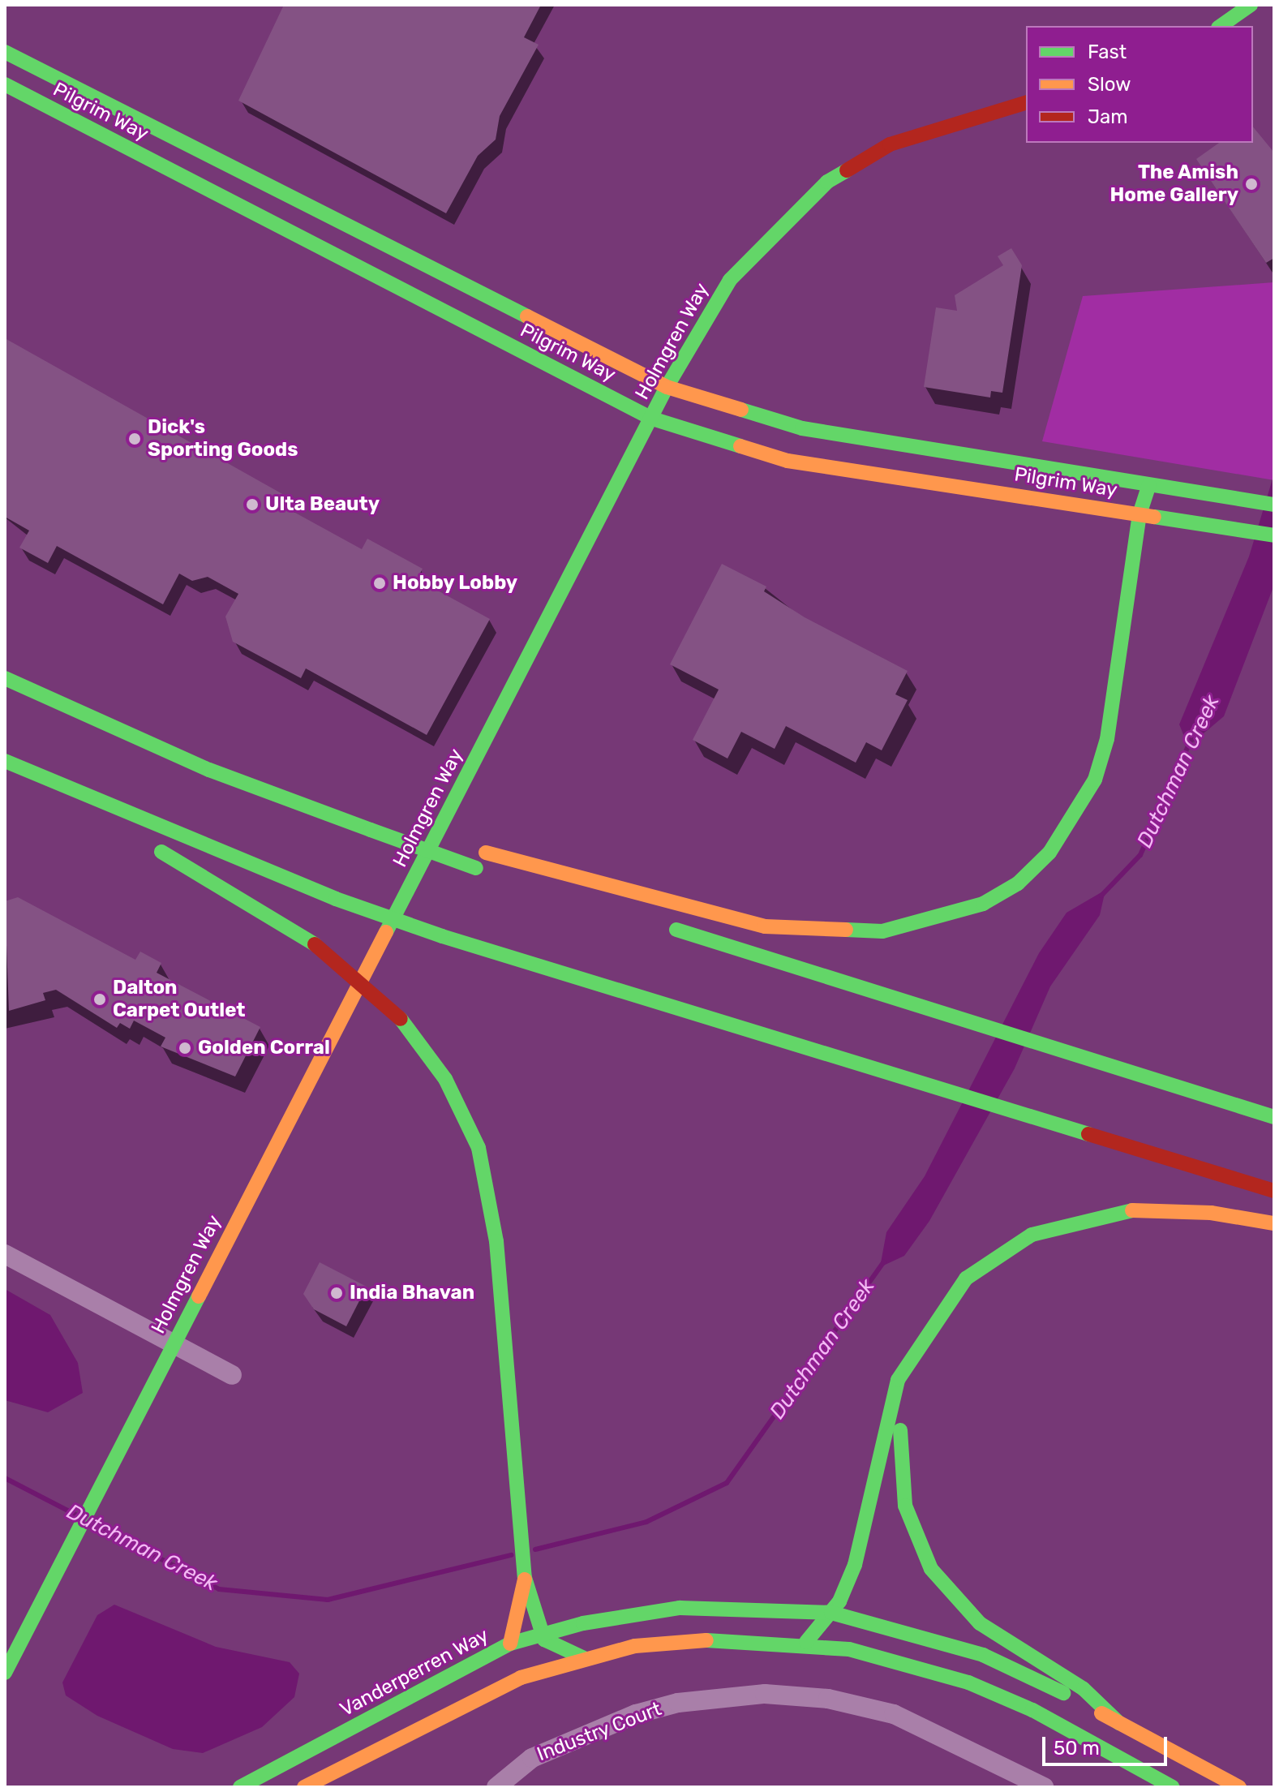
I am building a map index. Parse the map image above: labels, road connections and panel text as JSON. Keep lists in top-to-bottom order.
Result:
{
  "streets": {
    "main road": ["Pilgrim Way", "Holmgren Way", "Vanderperren Way"],
    "street": ["Industry Court"]
  },
  "crossings": [
    ["Pilgrim Way", "Holmgren Way"]
  ],
  "water": ["Dutchman Creek"],
  "places": [
    "The Amish Home Gallery",
    "Dick's Sporting Goods",
    "Ulta Beauty",
    "Hobby Lobby",
    "Dalton Carpet Outlet",
    "Golden Corral",
    "India Bhavan"
  ],
  "legend": ["Fast", "Slow", "Jam"],
  "scale_bar": "50 m"
}
